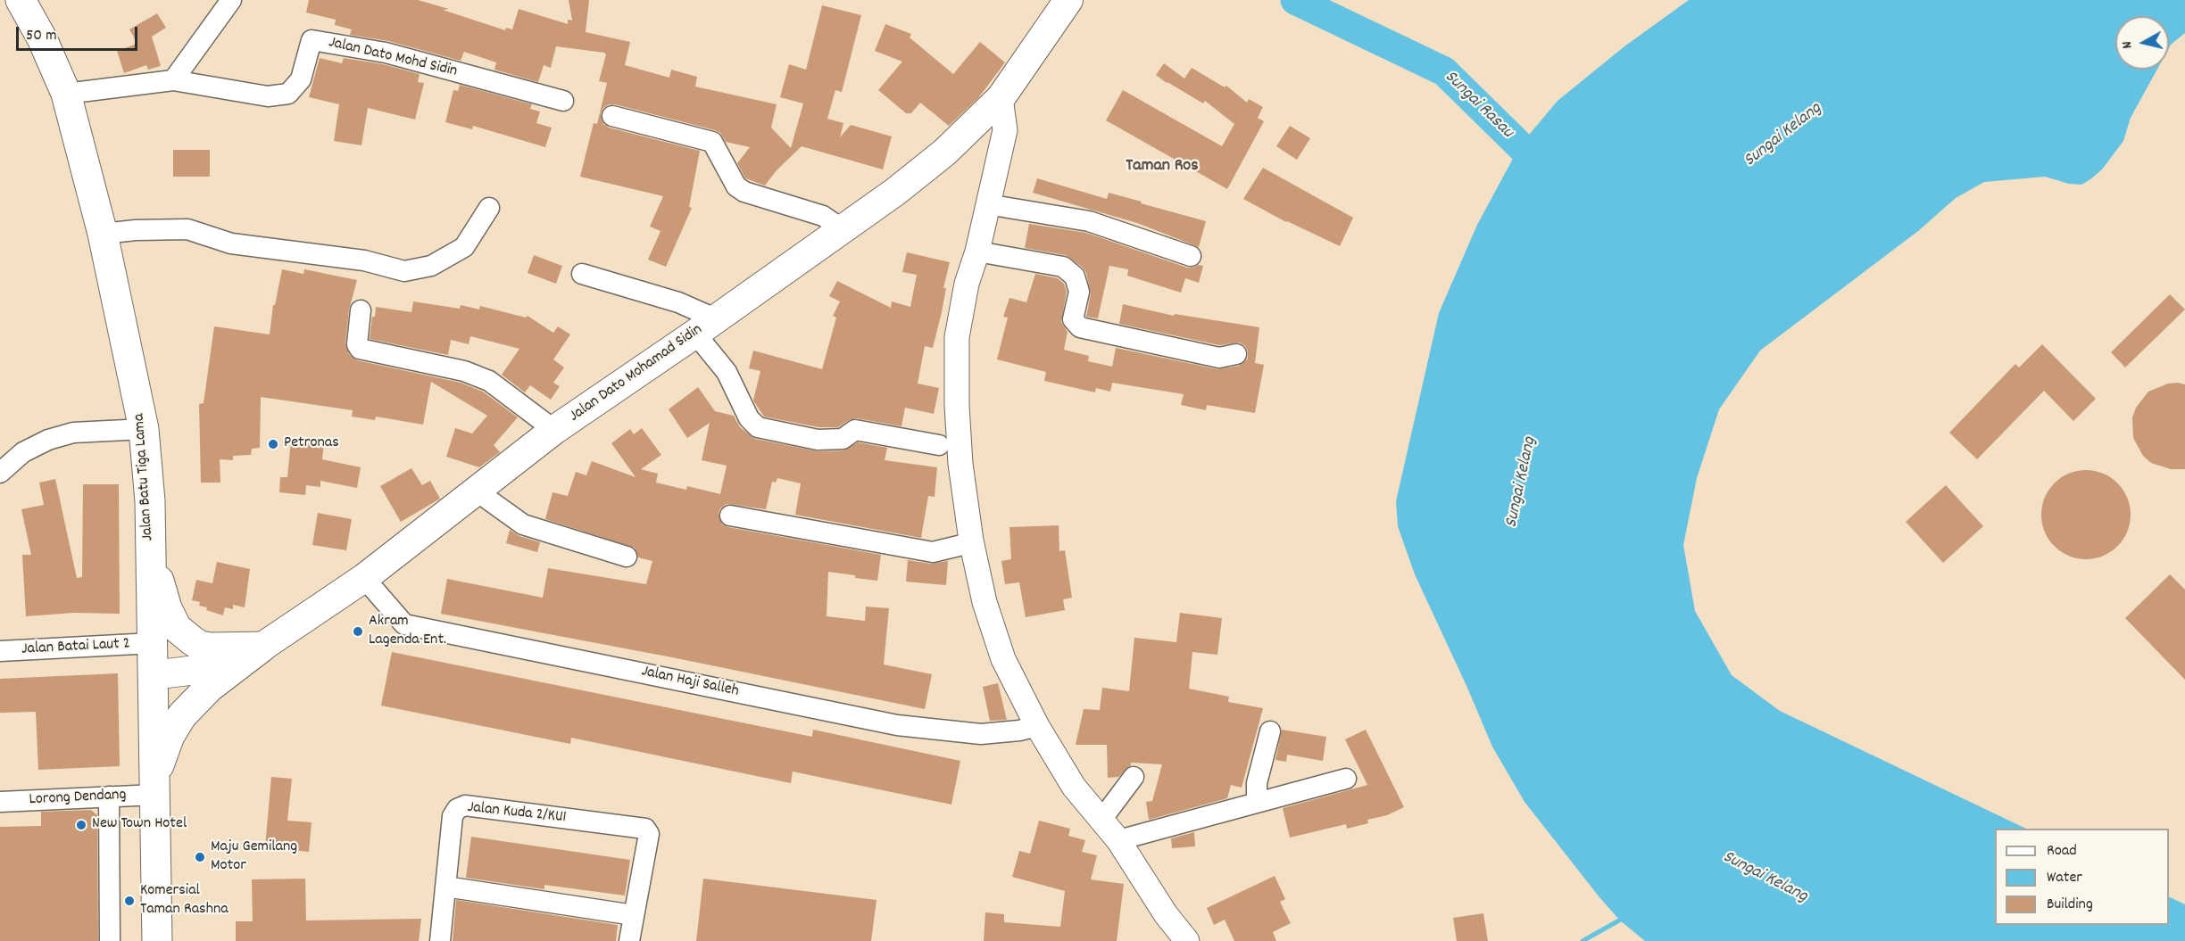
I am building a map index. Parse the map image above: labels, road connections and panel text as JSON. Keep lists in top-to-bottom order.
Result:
{
  "streets": {
    "main road": ["Jalan Dato Mohamad Sidin", "Jalan Batu Tiga Lama"],
    "street": [
      "Jalan Dato Mohd Sidin",
      "Jalan Batai Laut 2",
      "Jalan Haji Salleh",
      "Lorong Dendang",
      "Jalan Kuda 2/KU1"
    ]
  },
  "crossings": [
    ["Jalan Dato Mohd Sidin", "Jalan Batu Tiga Lama"],
    ["Jalan Dato Mohamad Sidin", "Jalan Batu Tiga Lama"],
    ["Jalan Dato Mohamad Sidin", "Jalan Haji Salleh"],
    ["Jalan Batu Tiga Lama", "Jalan Batai Laut 2"],
    ["Jalan Batu Tiga Lama", "Lorong Dendang"]
  ],
  "districts": ["Taman Ros"],
  "water": ["Sungai Rasau", "Sungai Kelang"],
  "places": [
    "Petronas",
    "Akram Lagenda Ent.",
    "New Town Hotel",
    "Maju Gemilang Motor",
    "Komersial Taman Rashna"
  ],
  "legend": ["Road", "Water", "Building"],
  "scale_bar": "50 m",
  "north": "left"
}
